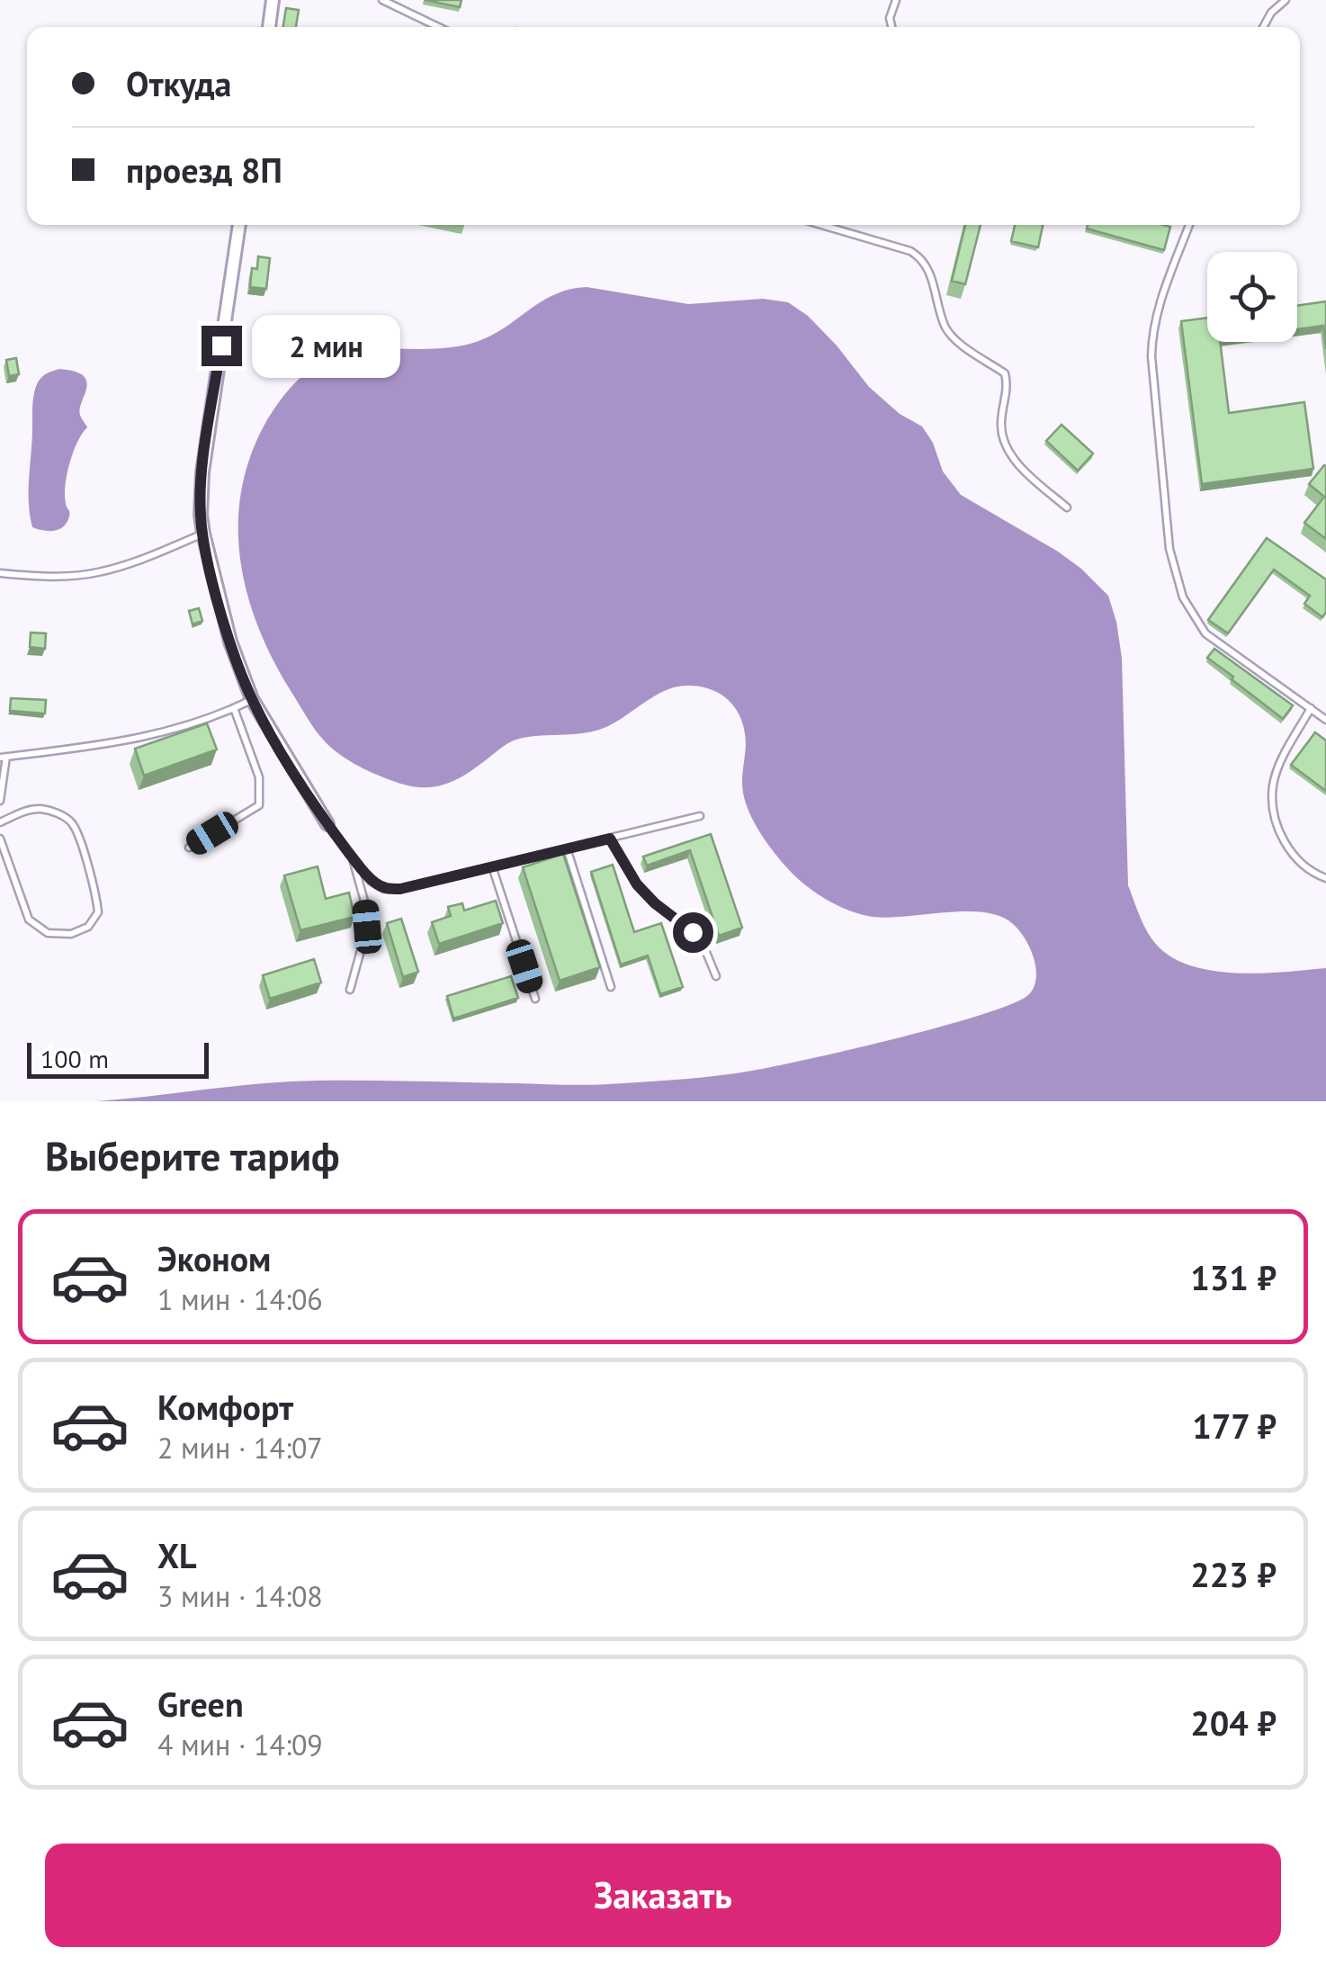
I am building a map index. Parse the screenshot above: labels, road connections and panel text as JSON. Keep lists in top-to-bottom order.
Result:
{
  "scale_bar": "100 m",
  "page": {
    "banner": ["Откуда", "проезд 8П"],
    "bubble": "2 мин",
    "scale": "100 m",
    "heading": "Выберите тариф",
    "list": [
      {
        "name": "Эконом",
        "note": "1 мин · 14:06",
        "value": "131 ₽"
      },
      {
        "name": "Комфорт",
        "note": "2 мин · 14:07",
        "value": "177 ₽"
      },
      {
        "name": "XL",
        "note": "3 мин · 14:08",
        "value": "223 ₽"
      },
      {
        "name": "Green",
        "note": "4 мин · 14:09",
        "value": "204 ₽"
      }
    ],
    "buttons": "Заказать"
  }
}
